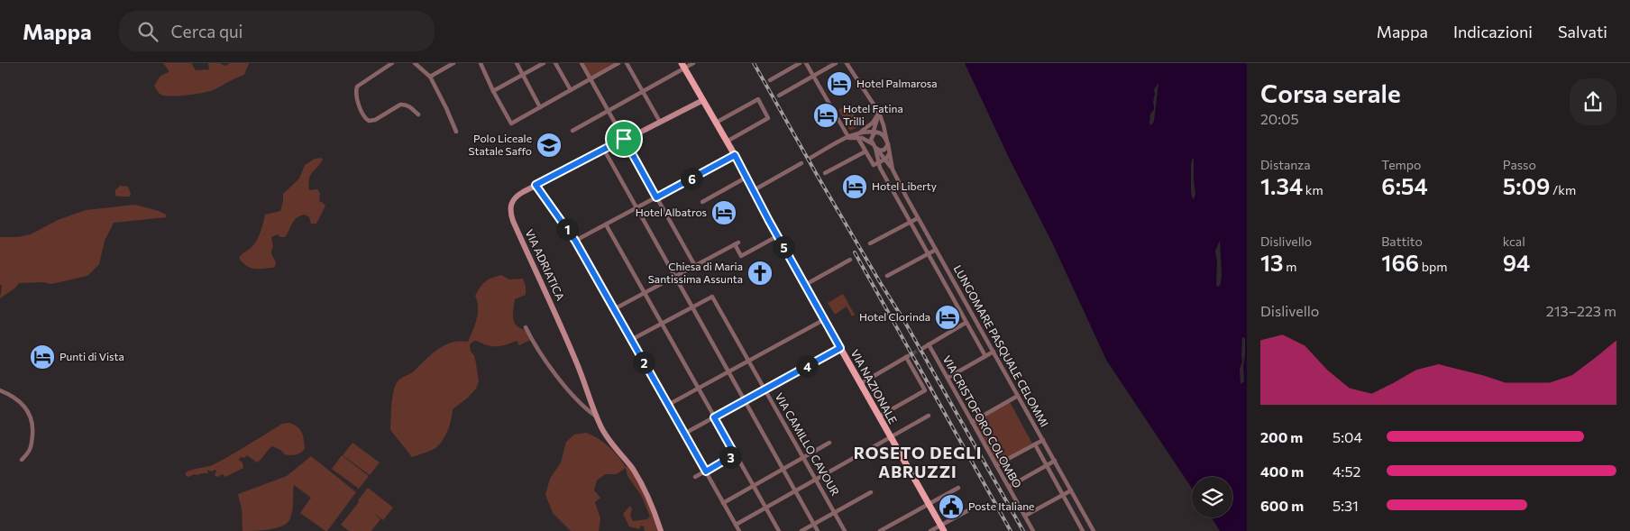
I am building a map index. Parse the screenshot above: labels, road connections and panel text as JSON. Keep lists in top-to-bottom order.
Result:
{
  "streets": {
    "main road": ["VIA ADRIATICA", "VIA NAZIONALE"],
    "street": ["LUNGOMARE PASQUALE CELOMMI", "VIA CRISTOFORO COLOMBO", "VIA CAMILLO CAVOUR"]
  },
  "crossings": [
    ["VIA ADRIATICA", "VIA NAZIONALE"]
  ],
  "districts": ["ROSETO DEGLI ABRUZZI"],
  "places": {
    "hotel": [
      "Hotel Palmarosa",
      "Hotel Fatina Trilli",
      "Hotel Liberty",
      "Hotel Albatros",
      "Hotel Clorinda",
      "Punti di Vista"
    ],
    "school or university": ["Polo Liceale Statale Saffo"],
    "church": ["Chiesa di Maria Santissima Assunta"],
    "public building": ["Poste Italiane"]
  },
  "page": {
    "header": "Mappa",
    "search": "Cerca qui",
    "nav": ["Mappa", "Indicazioni", "Salvati"],
    "heading": ["Corsa serale", "20:05"],
    "stats": [
      ["Distanza", "1.34 km"],
      ["Tempo", "6:54"],
      ["Passo", "5:09 /km"],
      ["Dislivello", "13 m"],
      ["Battito", "166 bpm"],
      ["kcal", "94"]
    ],
    "pins": [
      "6",
      "1",
      "5",
      "2",
      "4",
      "3"
    ],
    "chart": ["Dislivello", "213–223 m"],
    "list": [
      {
        "name": "200 m",
        "note": "5:04"
      },
      {
        "name": "400 m",
        "note": "4:52"
      },
      {
        "name": "600 m",
        "note": "5:31"
      }
    ]
  }
}
